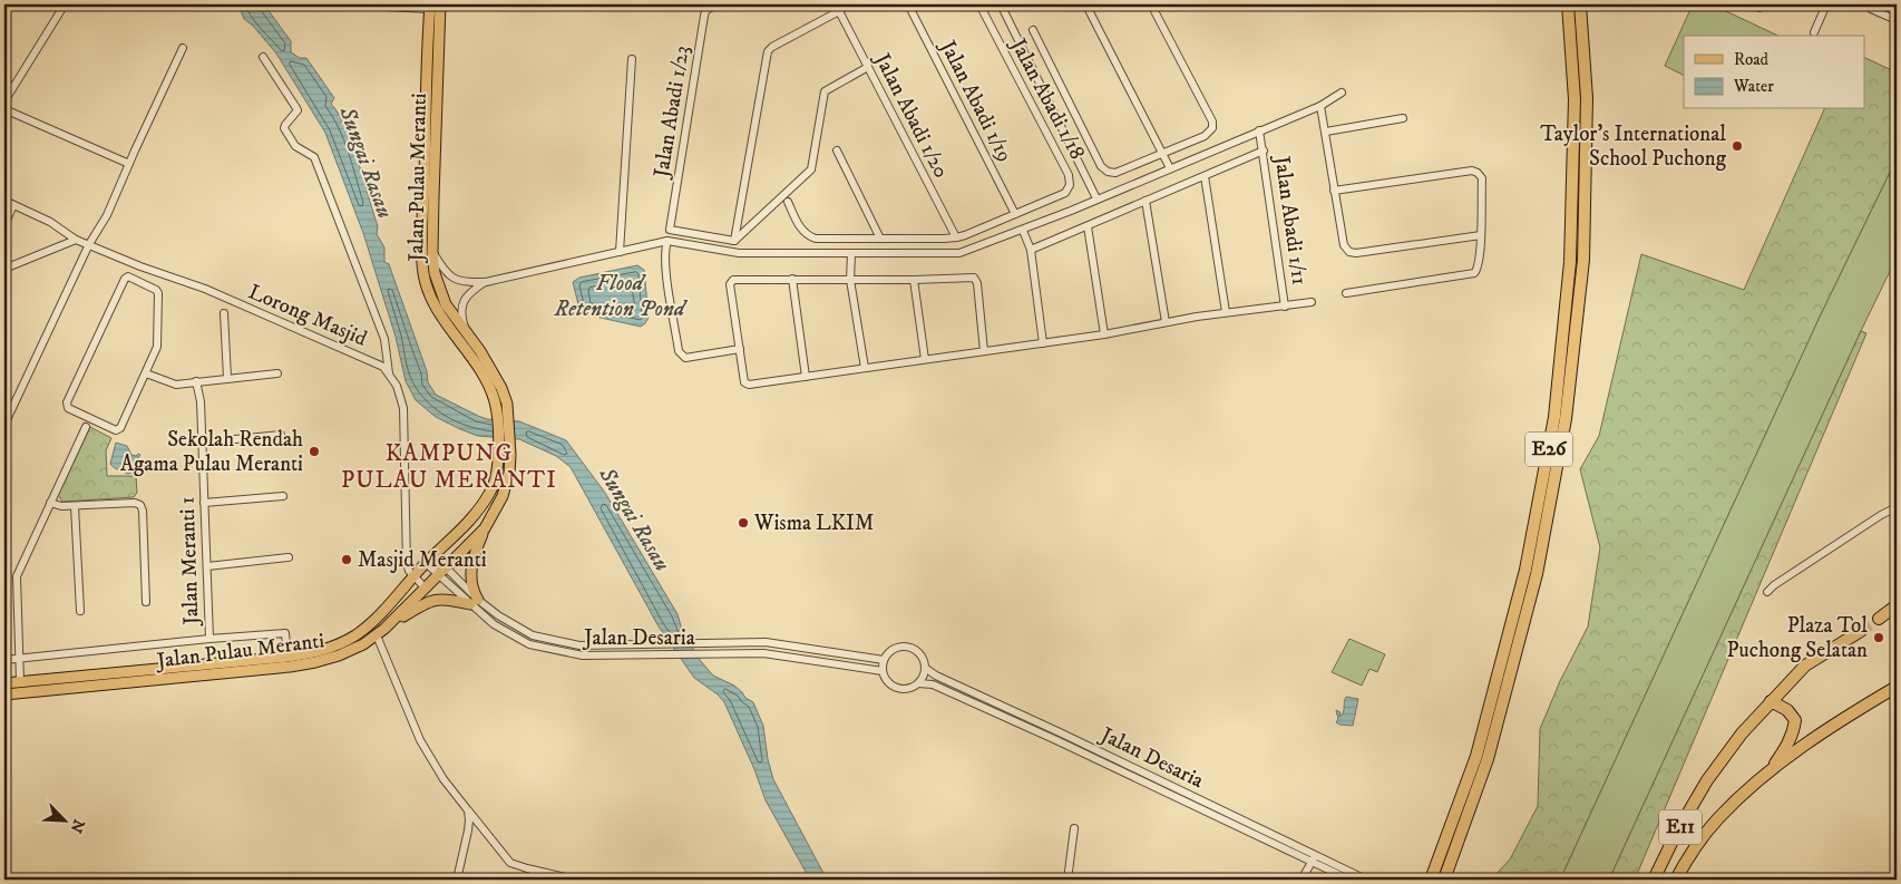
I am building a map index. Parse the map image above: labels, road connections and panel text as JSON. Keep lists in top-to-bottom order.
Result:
{
  "streets": {
    "highway": ["E26", "E11"],
    "main road": ["Jalan Pulau Meranti"],
    "street": [
      "Jalan Abadi 1/18",
      "Jalan Abadi 1/19",
      "Jalan Abadi 1/23",
      "Jalan Abadi 1/20",
      "Jalan Abadi 1/11",
      "Lorong Masjid",
      "Jalan Meranti 1",
      "Jalan Desaria"
    ]
  },
  "crossings": [
    ["Jalan Abadi 1/18", "Jalan Abadi 1/19"],
    ["Jalan Abadi 1/18", "Jalan Abadi 1/20"],
    ["Jalan Pulau Meranti", "Jalan Meranti 1"],
    ["Jalan Pulau Meranti", "Jalan Desaria"]
  ],
  "districts": ["KAMPUNG PULAU MERANTI"],
  "water": ["Sungai Rasau", "Flood Retention Pond"],
  "places": [
    "Taylor's International School Puchong",
    "Sekolah Rendah Agama Pulau Meranti",
    "Wisma LKIM",
    "Masjid Meranti",
    "Plaza Tol Puchong Selatan"
  ],
  "legend": ["Road", "Water"],
  "north": "bottom right"
}
